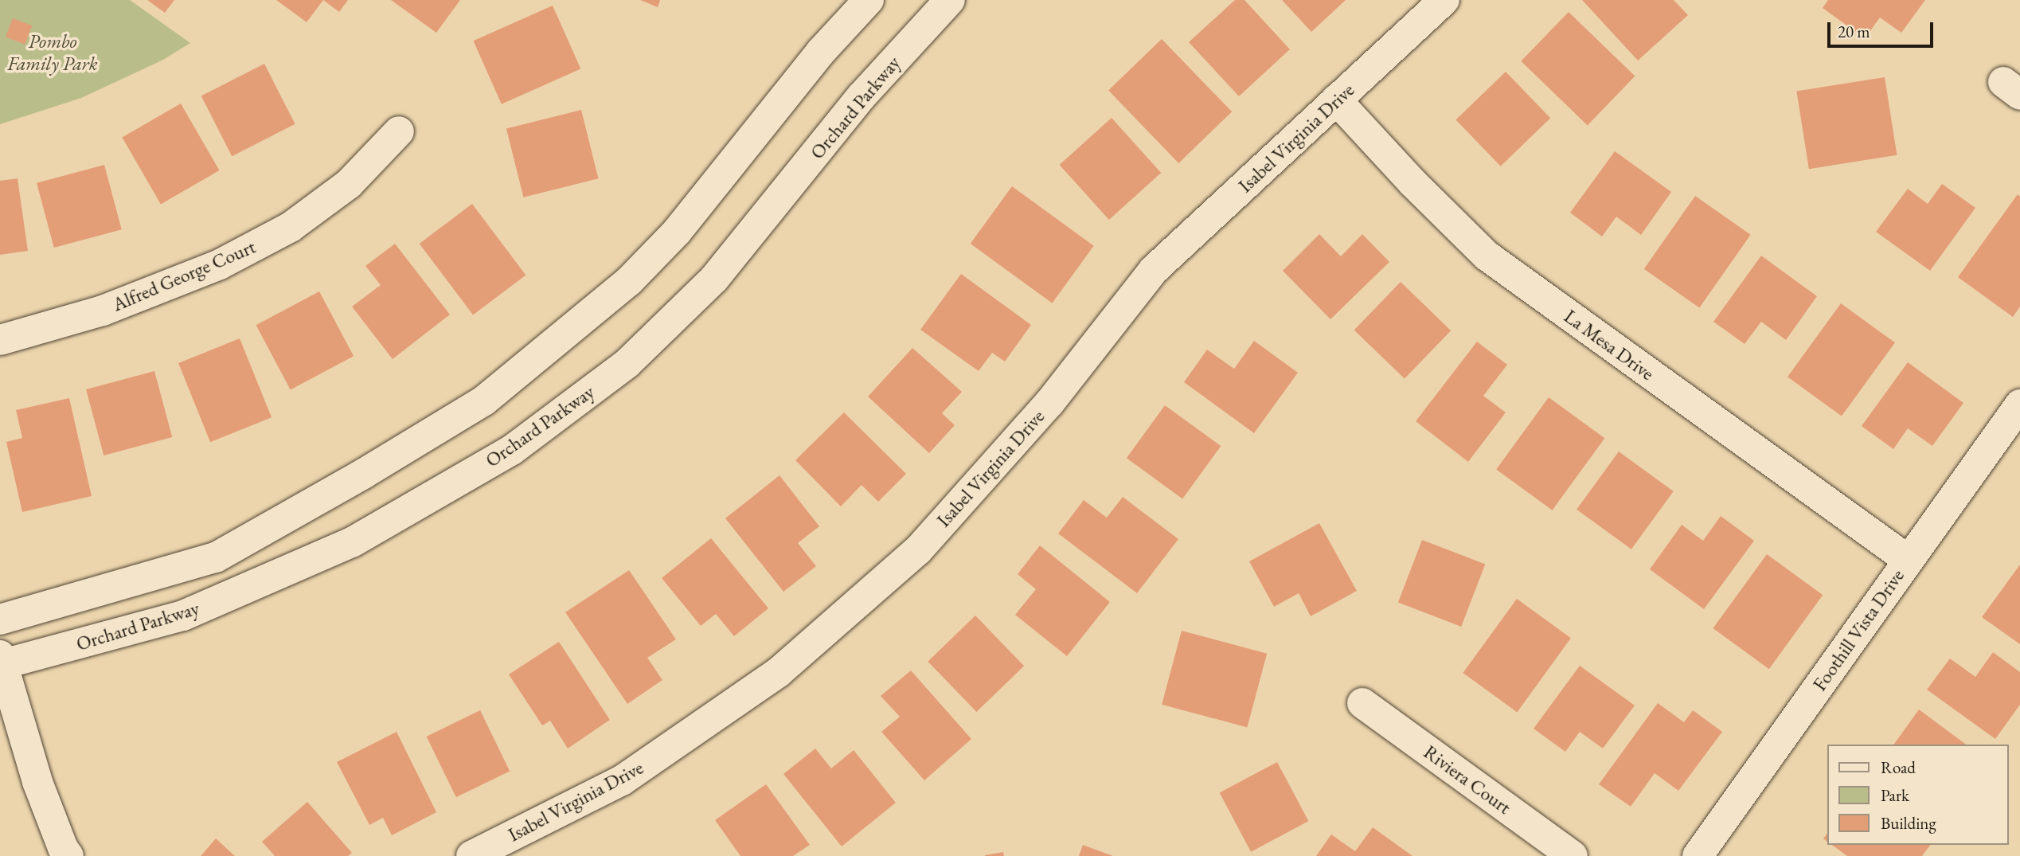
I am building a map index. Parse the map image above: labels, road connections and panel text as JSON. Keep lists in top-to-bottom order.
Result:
{
  "streets": {
    "street": [
      "Orchard Parkway",
      "Isabel Virginia Drive",
      "Alfred George Court",
      "La Mesa Drive",
      "Foothill Vista Drive",
      "Riviera Court"
    ]
  },
  "crossings": [
    ["Isabel Virginia Drive", "La Mesa Drive"],
    ["La Mesa Drive", "Foothill Vista Drive"]
  ],
  "parks": ["Pombo Family Park"],
  "legend": ["Road", "Park", "Building"],
  "scale_bar": "20 m"
}
